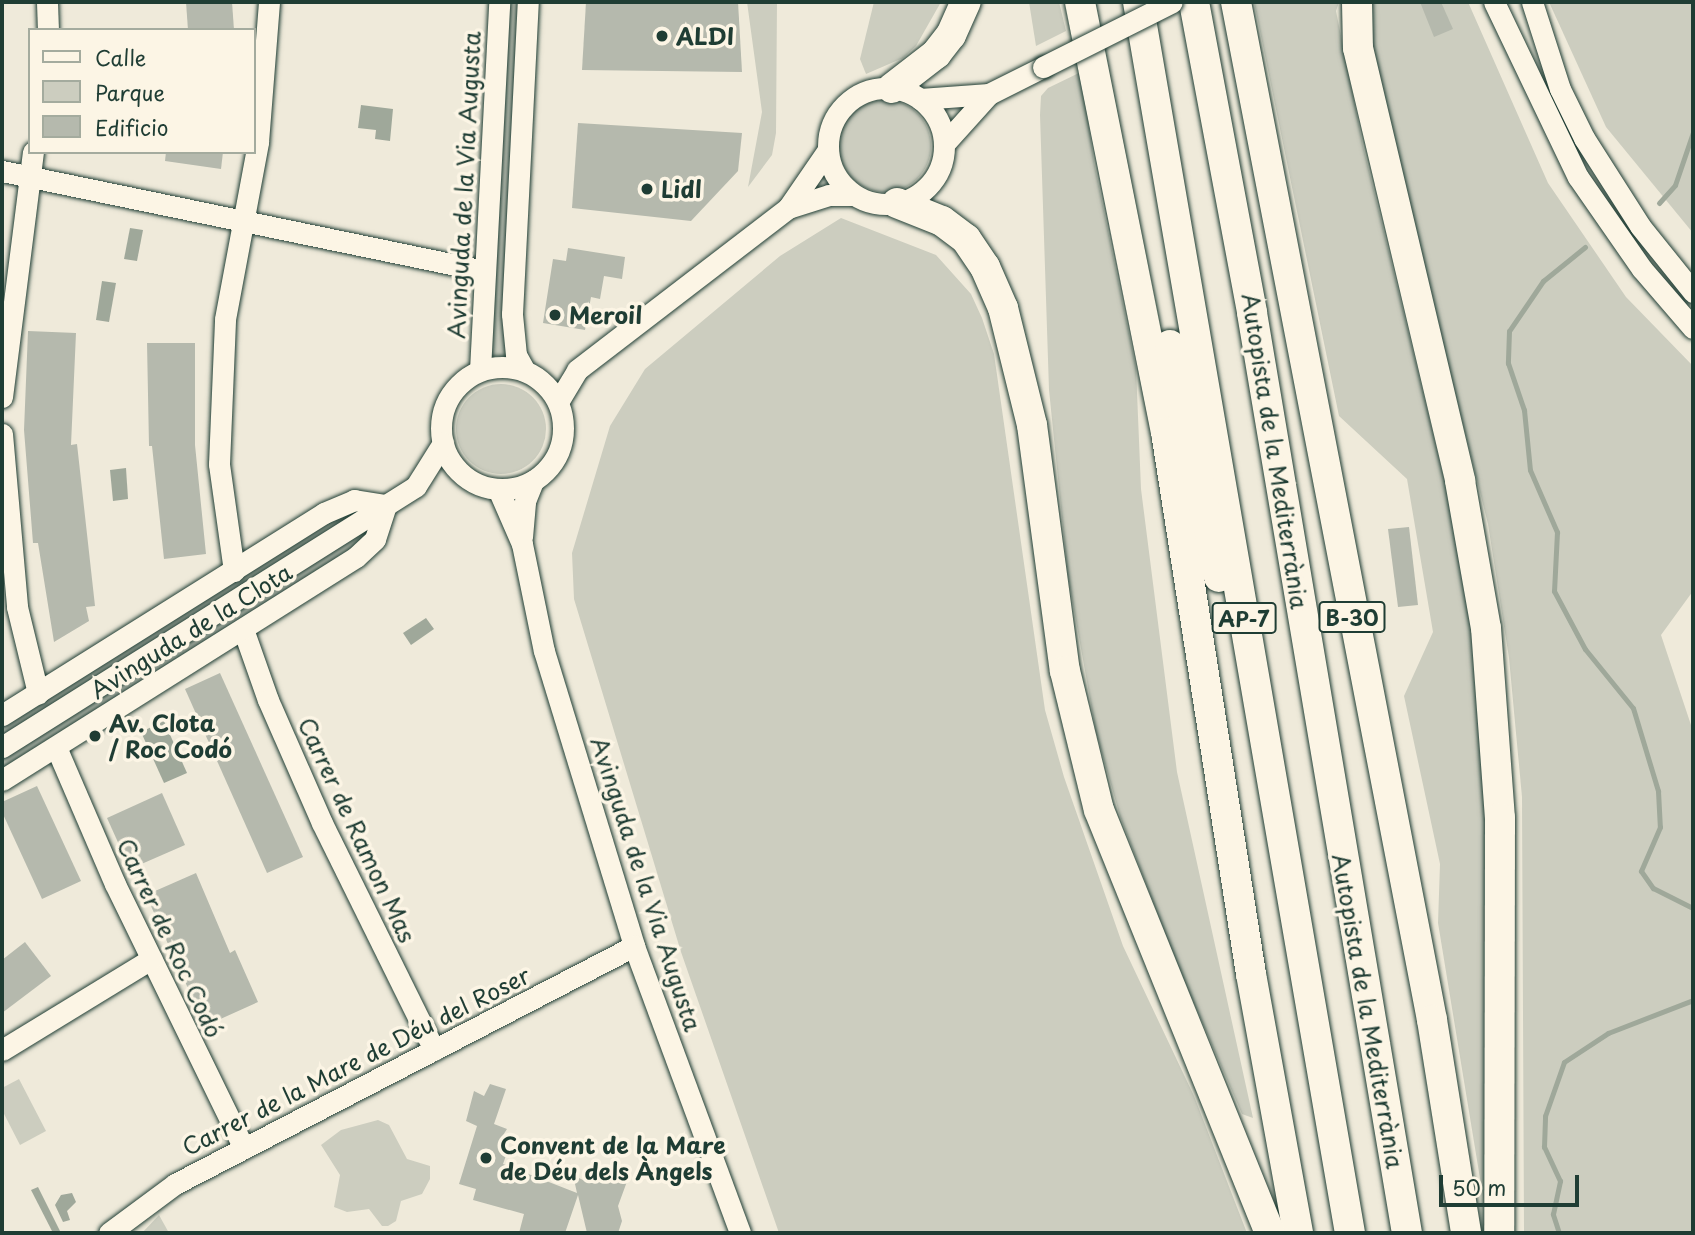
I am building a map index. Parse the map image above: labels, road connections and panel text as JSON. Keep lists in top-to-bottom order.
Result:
{
  "streets": {
    "highway": ["Autopista de la Mediterrània", "B-30", "AP-7"],
    "street": [
      "Avinguda de la Via Augusta",
      "Avinguda de la Clota",
      "Carrer de Ramon Mas",
      "Carrer de Roc Codó",
      "Carrer de la Mare de Déu del Roser"
    ]
  },
  "crossings": [
    ["Avinguda de la Via Augusta", "Avinguda de la Clota"],
    ["Avinguda de la Via Augusta", "Carrer de la Mare de Déu del Roser"],
    ["Avinguda de la Clota", "Carrer de Ramon Mas"],
    ["Avinguda de la Clota", "Carrer de Roc Codó"],
    ["Carrer de Ramon Mas", "Carrer de la Mare de Déu del Roser"],
    ["Carrer de Roc Codó", "Carrer de la Mare de Déu del Roser"]
  ],
  "places": [
    "ALDI",
    "Lidl",
    "Meroil",
    "Av. Clota / Roc Codó",
    "Convent de la Mare de Déu dels Àngels"
  ],
  "legend": ["Calle", "Parque", "Edificio"],
  "scale_bar": "50 m"
}
